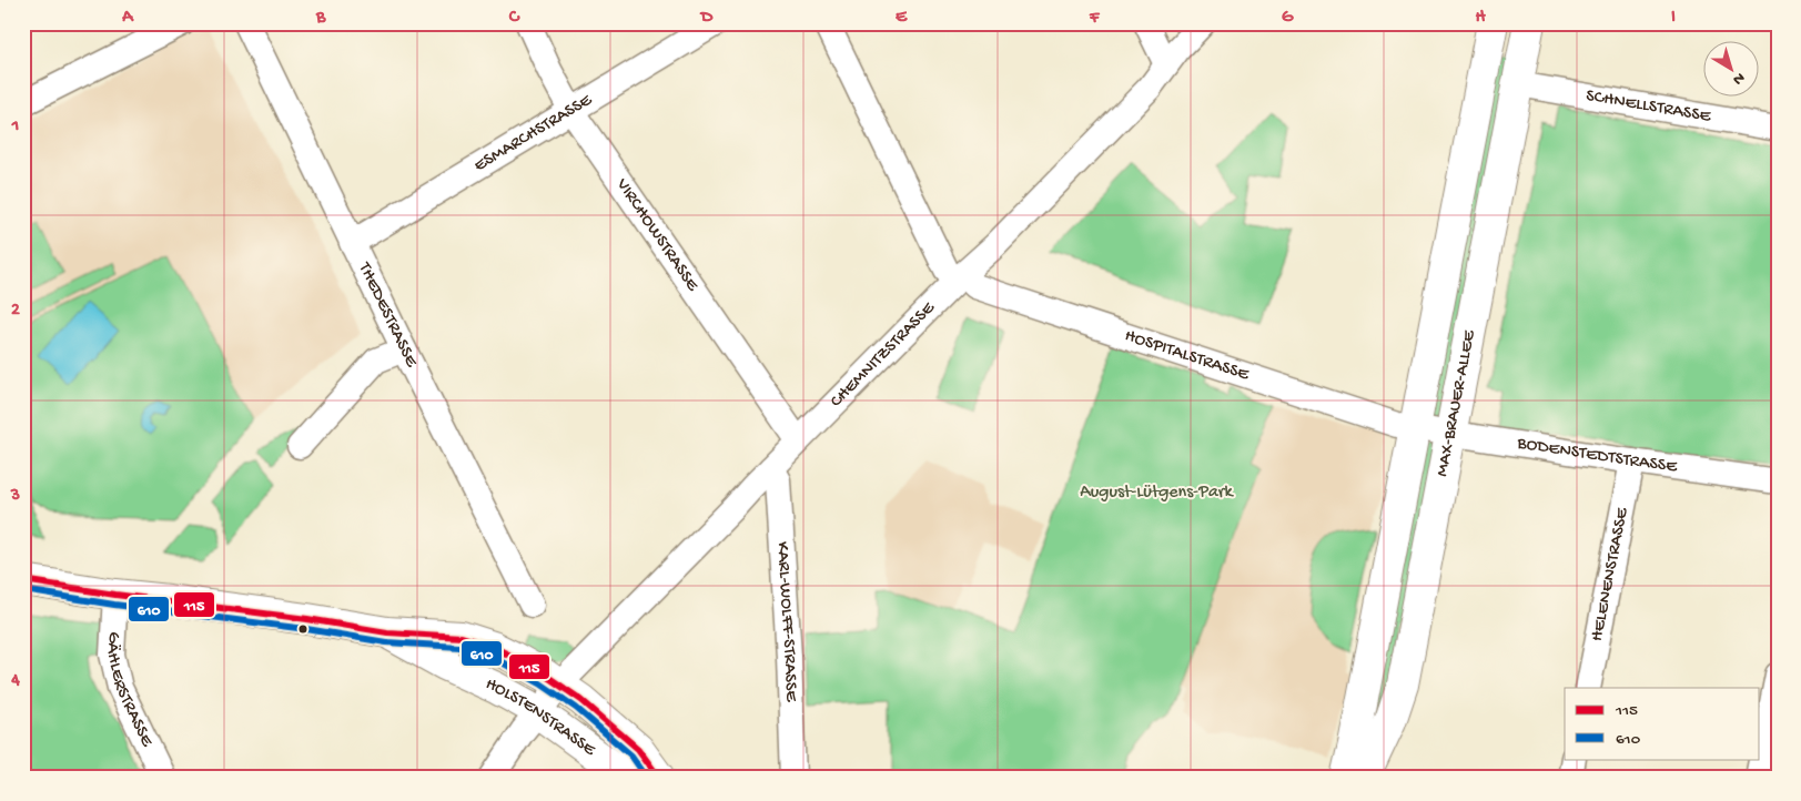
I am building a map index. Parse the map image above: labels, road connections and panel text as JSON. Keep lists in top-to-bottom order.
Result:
{
  "streets": {
    "main road": ["MAX-BRAUER-ALLEE", "HOLSTENSTRASSE"],
    "street": [
      "SCHNELLSTRASSE",
      "ESMARCHSTRASSE",
      "VIRCHOWSTRASSE",
      "THEDESTRASSE",
      "CHEMNITZSTRASSE",
      "HOSPITALSTRASSE",
      "BODENSTEDTSTRASSE",
      "HELENENSTRASSE",
      "KARL-WOLFF-STRASSE",
      "GÄHLERSTRASSE"
    ]
  },
  "crossings": [
    ["SCHNELLSTRASSE", "MAX-BRAUER-ALLEE"],
    ["ESMARCHSTRASSE", "VIRCHOWSTRASSE"],
    ["ESMARCHSTRASSE", "THEDESTRASSE"],
    ["VIRCHOWSTRASSE", "CHEMNITZSTRASSE"],
    ["CHEMNITZSTRASSE", "HOSPITALSTRASSE"],
    ["CHEMNITZSTRASSE", "KARL-WOLFF-STRASSE"],
    ["CHEMNITZSTRASSE", "HOLSTENSTRASSE"],
    ["HOSPITALSTRASSE", "MAX-BRAUER-ALLEE"],
    ["HOSPITALSTRASSE", "BODENSTEDTSTRASSE"],
    ["MAX-BRAUER-ALLEE", "BODENSTEDTSTRASSE"],
    ["BODENSTEDTSTRASSE", "HELENENSTRASSE"],
    ["GÄHLERSTRASSE", "HOLSTENSTRASSE"]
  ],
  "parks": ["August-Lütgens-Park"],
  "lines": ["transit line 115", "transit line 610"],
  "legend": ["115", "610"],
  "north": "bottom right",
  "grid": {
    "columns": [
      "A",
      "B",
      "C",
      "D",
      "E",
      "F",
      "G",
      "H",
      "I"
    ],
    "rows": [
      "1",
      "2",
      "3",
      "4"
    ]
  }
}
